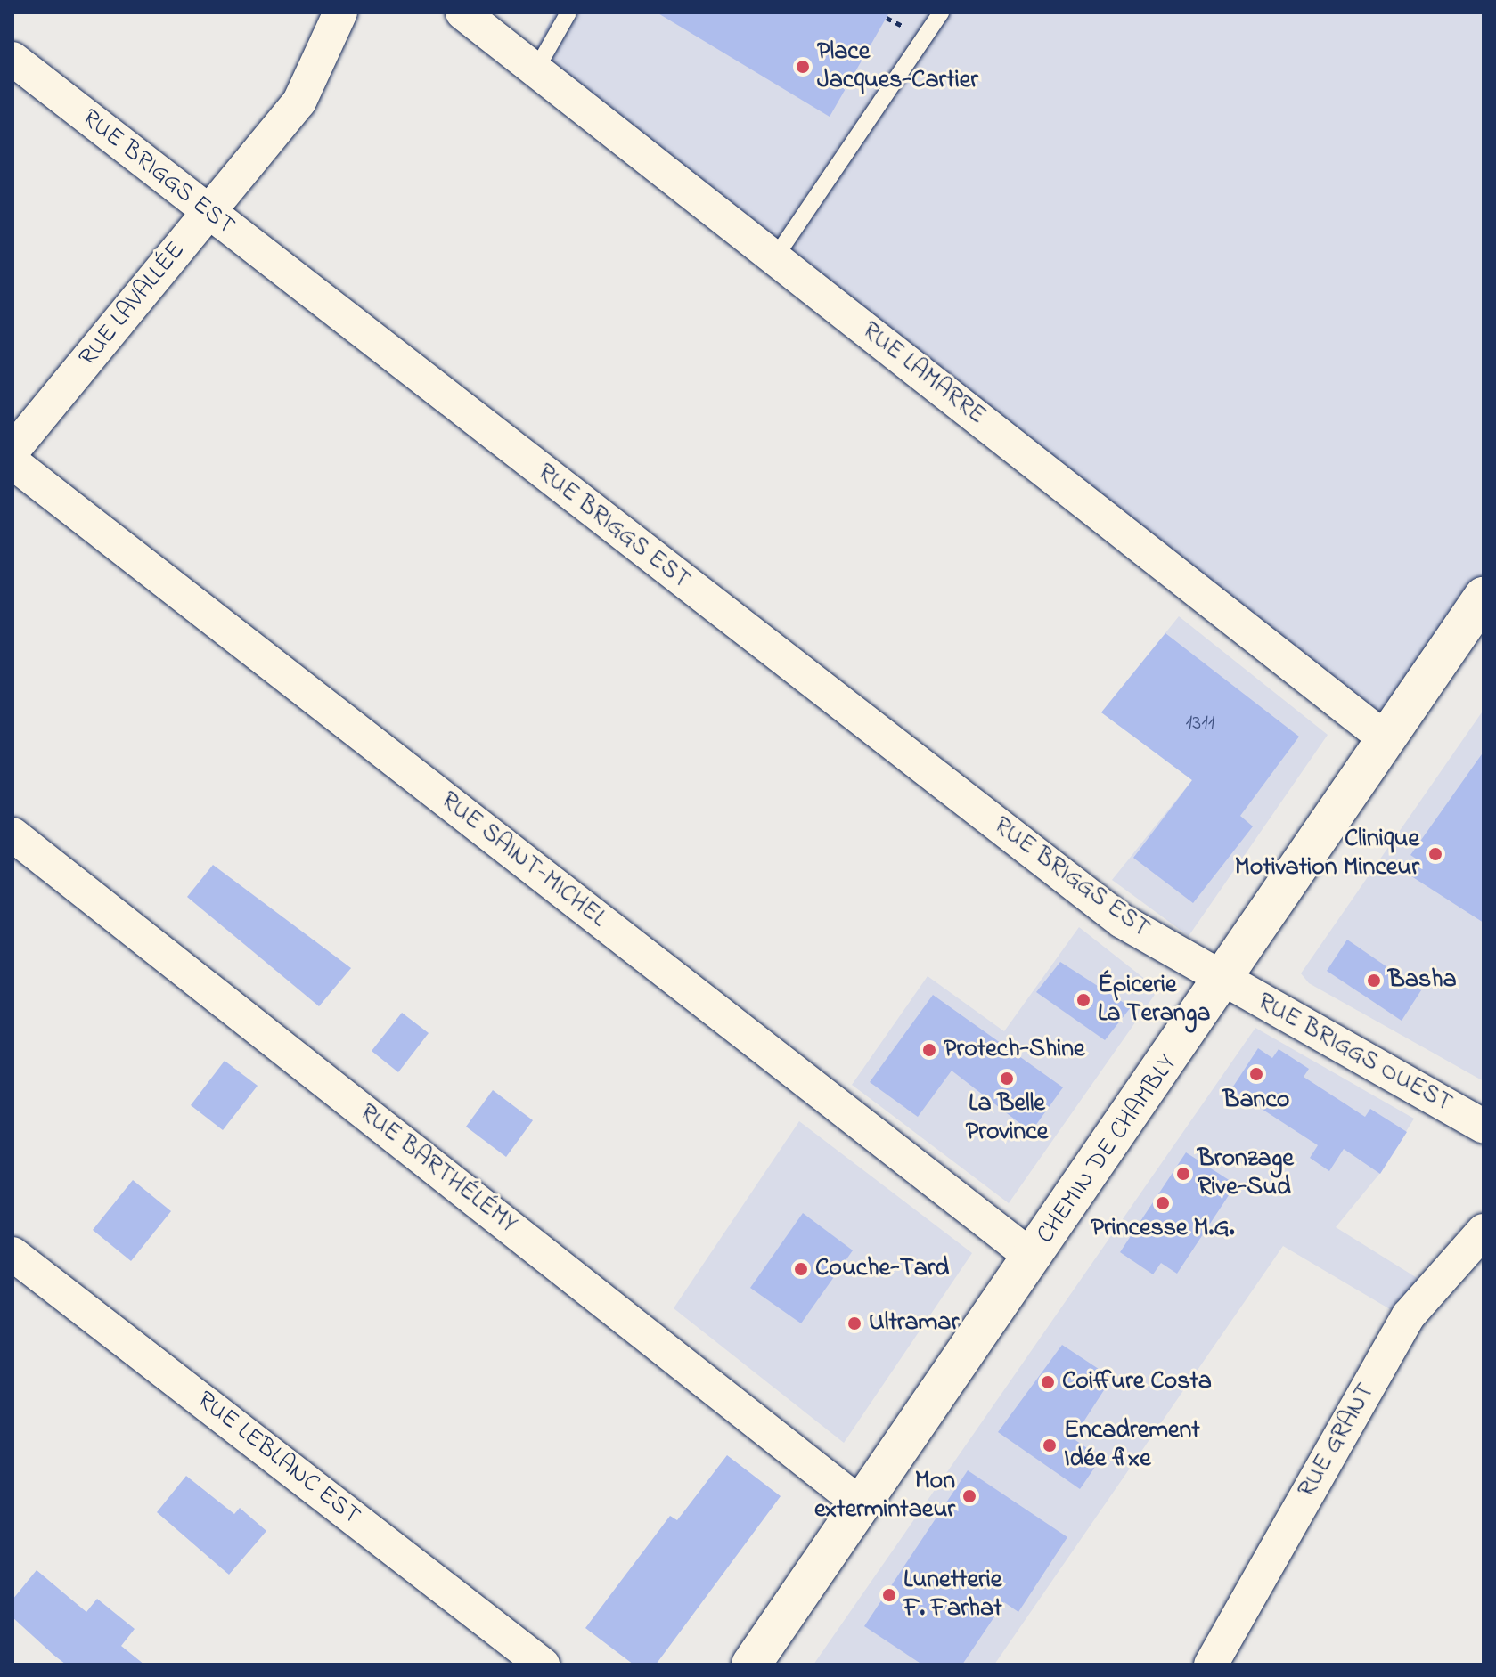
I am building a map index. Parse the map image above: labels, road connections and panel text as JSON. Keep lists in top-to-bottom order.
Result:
{
  "streets": {
    "main road": ["CHEMIN DE CHAMBLY"],
    "street": [
      "RUE BRIGGS EST",
      "RUE LAVALLÉE",
      "RUE LAMARRE",
      "RUE SAINT-MICHEL",
      "RUE BRIGGS OUEST",
      "RUE BARTHÉLÉMY",
      "RUE GRANT",
      "RUE LEBLANC EST"
    ]
  },
  "crossings": [
    ["RUE BRIGGS EST", "RUE LAVALLÉE"],
    ["RUE BRIGGS EST", "RUE BRIGGS OUEST"],
    ["RUE BRIGGS EST", "CHEMIN DE CHAMBLY"],
    ["RUE LAMARRE", "CHEMIN DE CHAMBLY"],
    ["RUE SAINT-MICHEL", "CHEMIN DE CHAMBLY"],
    ["RUE BRIGGS OUEST", "CHEMIN DE CHAMBLY"],
    ["CHEMIN DE CHAMBLY", "RUE BARTHÉLÉMY"]
  ],
  "places": [
    "Place Jacques-Cartier",
    "Clinique Motivation Minceur",
    "Basha",
    "Épicerie La Teranga",
    "Protech-Shine",
    "Banco",
    "La Belle Province",
    "Bronzage Rive-Sud",
    "Princesse M.G.",
    "Couche-Tard",
    "Ultramar",
    "Coiffure Costa",
    "Encadrement Idée fixe",
    "Mon extermintaeur",
    "Lunetterie F. Farhat"
  ],
  "house_numbers": ["1311"]
}
